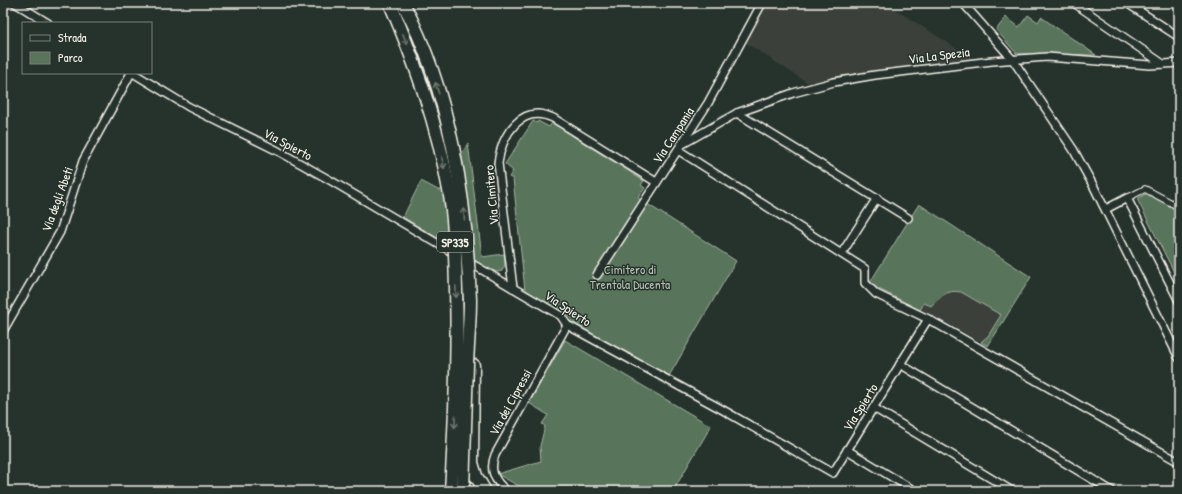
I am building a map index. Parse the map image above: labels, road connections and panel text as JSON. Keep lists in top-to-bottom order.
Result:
{
  "streets": {
    "highway": ["SP335"],
    "street": [
      "Via La Spezia",
      "Via Campania",
      "Via Spierto",
      "Via Cimitero",
      "Via degli Abeti",
      "Via dei Cipressi"
    ]
  },
  "crossings": [
    ["Via La Spezia", "Via Campania"],
    ["Via Campania", "Via Cimitero"],
    ["Via Spierto", "Via Cimitero"],
    ["Via Spierto", "Via dei Cipressi"]
  ],
  "parks": ["Cimitero di Trentola Ducenta"],
  "legend": ["Strada", "Parco"]
}
